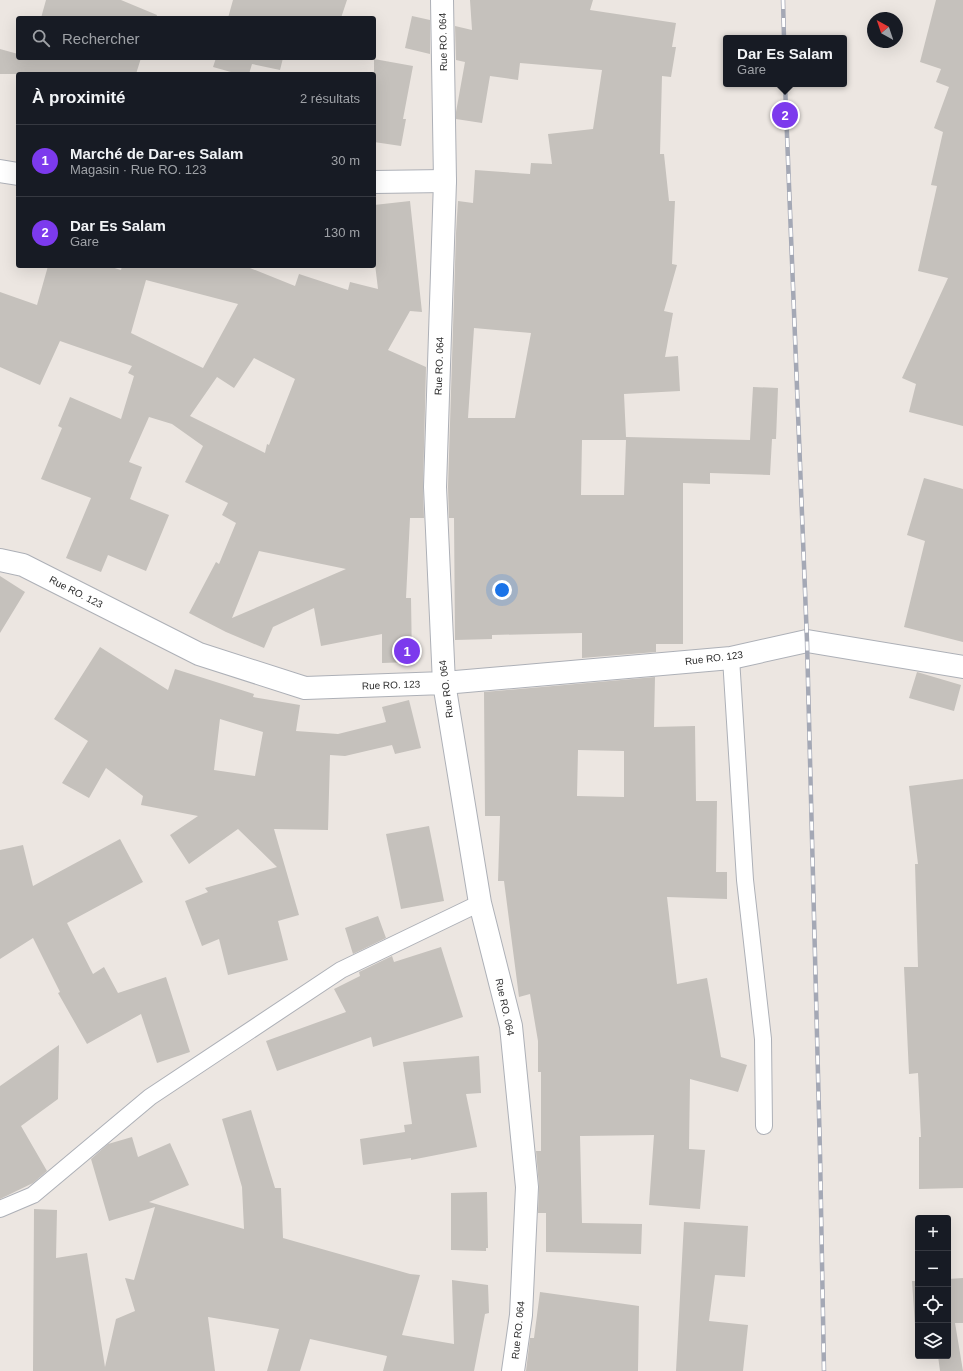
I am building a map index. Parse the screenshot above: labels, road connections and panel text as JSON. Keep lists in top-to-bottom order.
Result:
{
  "streets": {
    "street": ["Rue RO. 064", "Rue RO. 123"]
  },
  "crossings": [
    ["Rue RO. 064", "Rue RO. 123"]
  ],
  "north": "top left",
  "page": {
    "search": "Rechercher",
    "popup": ["Dar Es Salam", "Gare"],
    "heading": ["À proximité", "2 résultats"],
    "pins": ["2", "1"],
    "list": [
      {
        "mark": "1",
        "name": "Marché de Dar-es Salam",
        "note": "Magasin · Rue RO. 123",
        "value": "30 m"
      },
      {
        "mark": "2",
        "name": "Dar Es Salam",
        "note": "Gare",
        "value": "130 m"
      }
    ],
    "map_buttons": ["+", "−"]
  }
}
